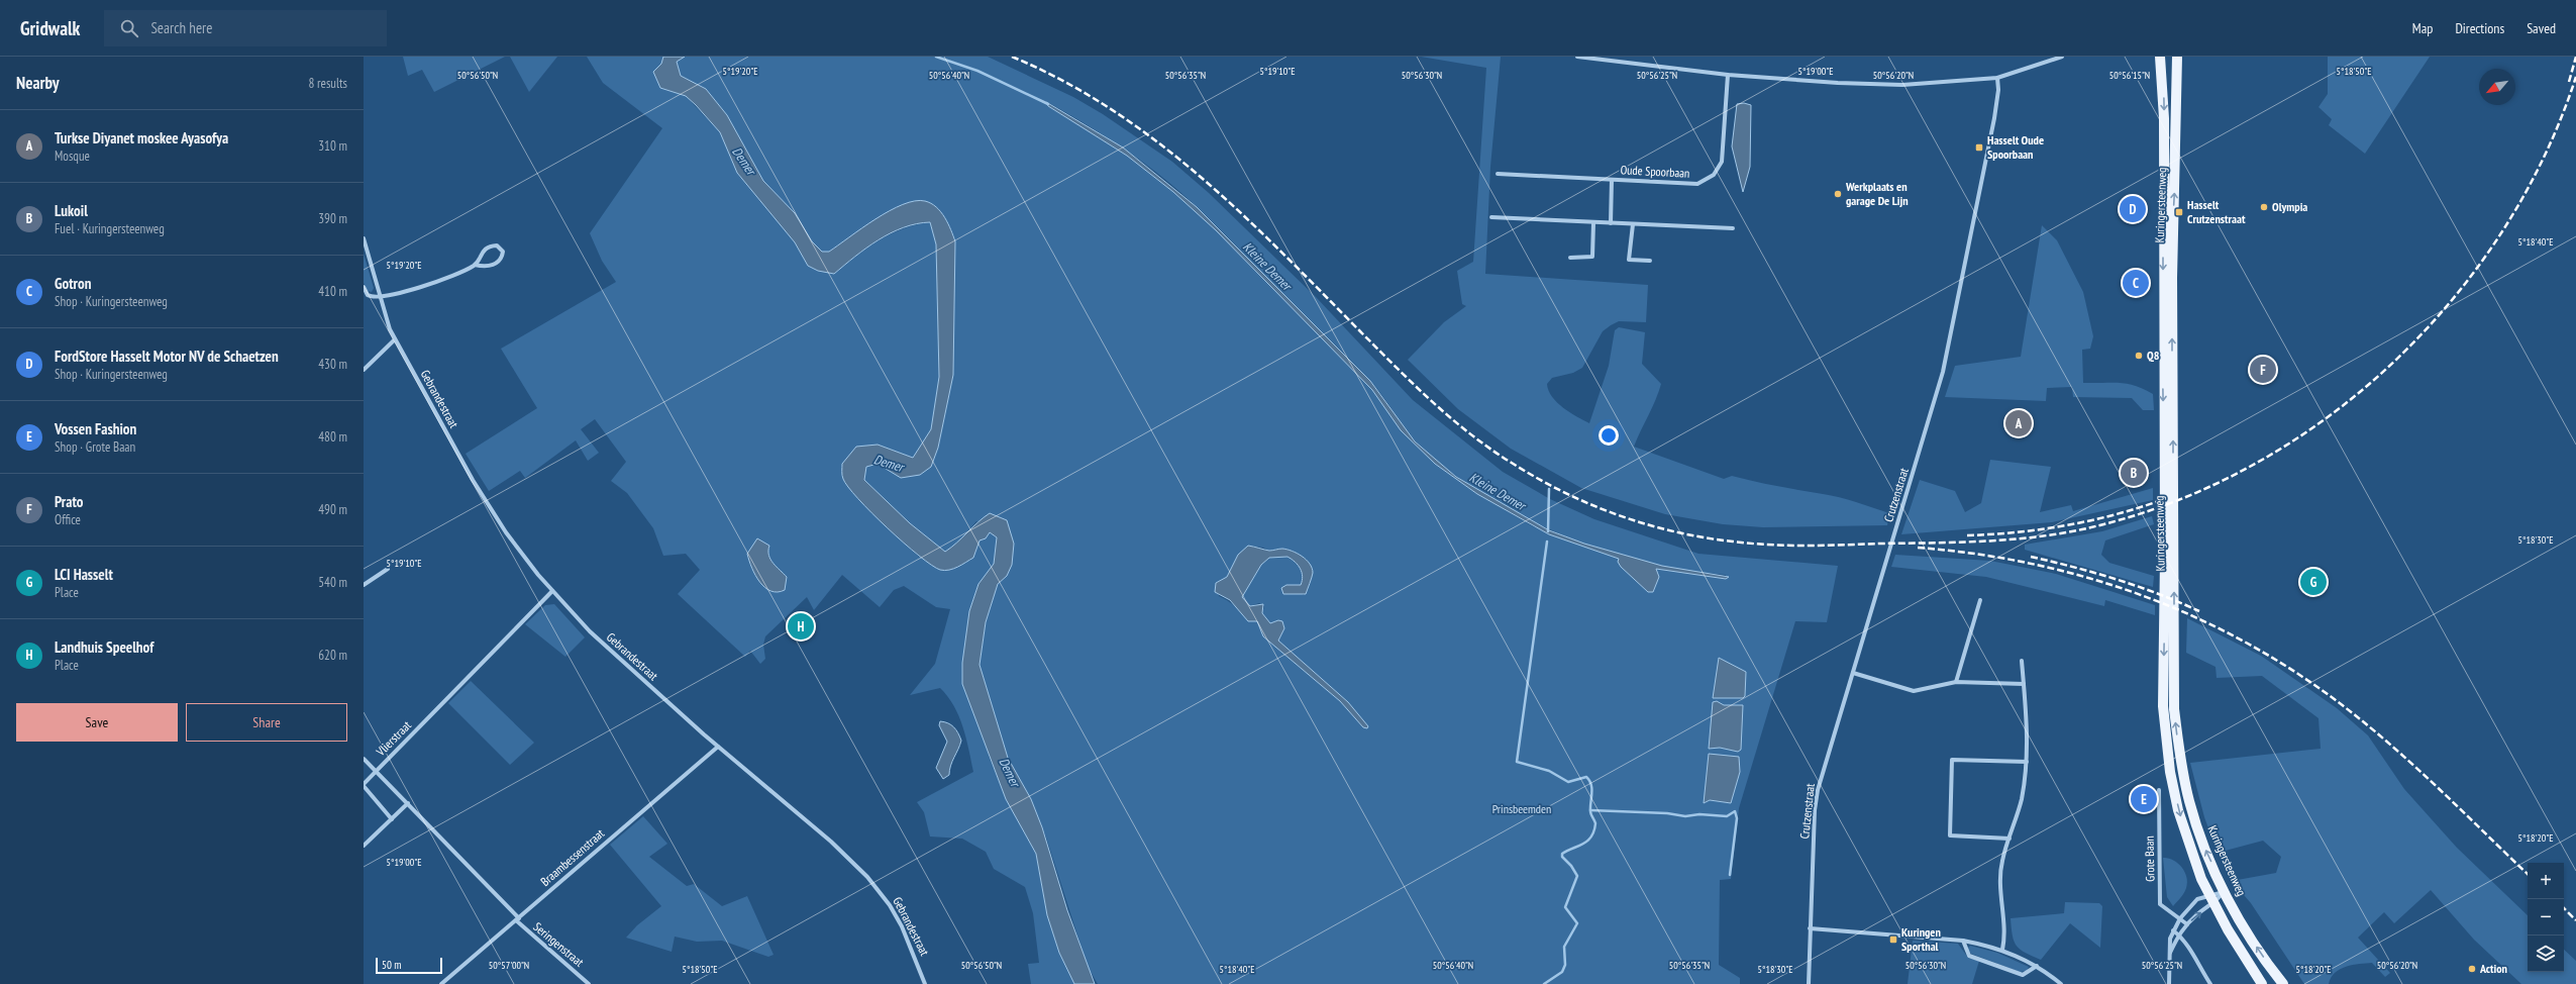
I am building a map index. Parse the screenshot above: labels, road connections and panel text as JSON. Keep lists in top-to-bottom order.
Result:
{
  "streets": {
    "main road": ["Kuringersteenweg"],
    "street": [
      "Oude Spoorbaan",
      "Gebrandestraat",
      "Crutzenstraat",
      "Vlierstraat",
      "Braambessenstraat",
      "Grote Baan",
      "Seringenstraat"
    ]
  },
  "crossings": [
    ["Gebrandestraat", "Vlierstraat"],
    ["Gebrandestraat", "Braambessenstraat"],
    ["Vlierstraat", "Braambessenstraat"],
    ["Vlierstraat", "Seringenstraat"],
    ["Braambessenstraat", "Seringenstraat"]
  ],
  "water": ["Demer", "Kleine Demer"],
  "parks": ["Prinsbeemden"],
  "places": {
    "transit": ["Hasselt Oude Spoorbaan", "Hasselt Crutzenstraat", "Kuringen Sporthal"],
    "other": [
      "Werkplaats en garage De Lijn",
      "Olympia",
      "Q8",
      "Action"
    ]
  },
  "scale_bar": "50 m",
  "north": "bottom left",
  "page": {
    "header": "Gridwalk",
    "search": "Search here",
    "nav": ["Map", "Directions", "Saved"],
    "heading": ["Nearby", "8 results"],
    "list": [
      {
        "mark": "A",
        "name": "Turkse Diyanet moskee Ayasofya",
        "note": "Mosque",
        "value": "310 m"
      },
      {
        "mark": "B",
        "name": "Lukoil",
        "note": "Fuel · Kuringersteenweg",
        "value": "390 m"
      },
      {
        "mark": "C",
        "name": "Gotron",
        "note": "Shop · Kuringersteenweg",
        "value": "410 m"
      },
      {
        "mark": "D",
        "name": "FordStore Hasselt Motor NV de Schaetzen",
        "note": "Shop · Kuringersteenweg",
        "value": "430 m"
      },
      {
        "mark": "E",
        "name": "Vossen Fashion",
        "note": "Shop · Grote Baan",
        "value": "480 m"
      },
      {
        "mark": "F",
        "name": "Prato",
        "note": "Office",
        "value": "490 m"
      },
      {
        "mark": "G",
        "name": "LCI Hasselt",
        "note": "Place",
        "value": "540 m"
      },
      {
        "mark": "H",
        "name": "Landhuis Speelhof",
        "note": "Place",
        "value": "620 m"
      }
    ],
    "pins": [
      "D",
      "C",
      "F",
      "A",
      "B",
      "G",
      "H",
      "E"
    ],
    "buttons": ["Save", "Share"],
    "map_buttons": ["+", "−"],
    "scale": "50 m"
  },
  "coordinates": [
    "5°19'20\"E",
    "5°18'50\"E",
    "5°19'10\"E",
    "5°19'00\"E",
    "50°56'50\"N",
    "50°56'40\"N",
    "50°56'35\"N",
    "50°56'30\"N",
    "50°56'25\"N",
    "50°56'20\"N",
    "50°56'15\"N",
    "5°18'40\"E",
    "5°18'30\"E",
    "5°18'20\"E",
    "50°57'00\"N"
  ]
}
